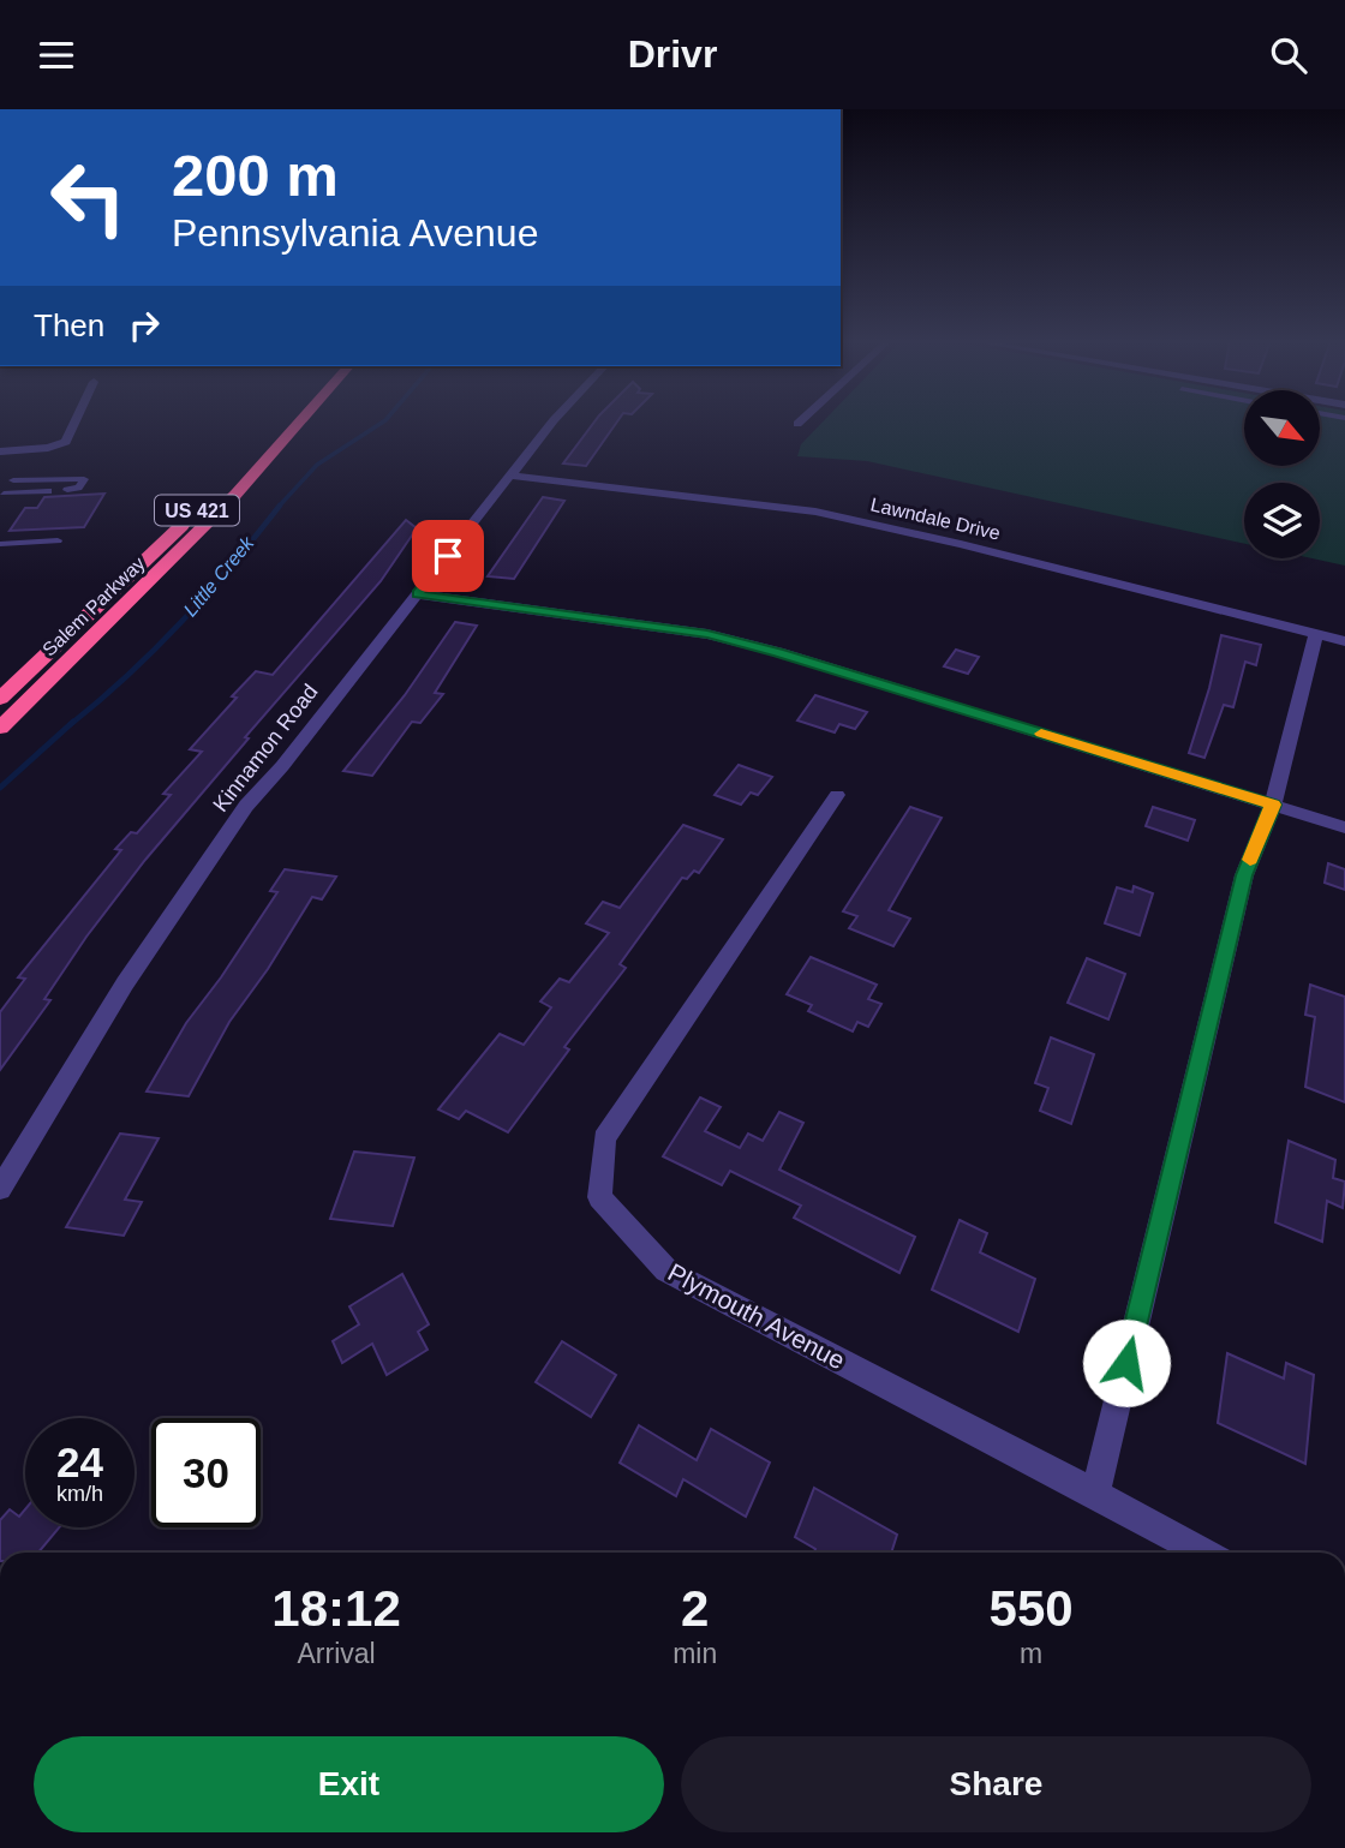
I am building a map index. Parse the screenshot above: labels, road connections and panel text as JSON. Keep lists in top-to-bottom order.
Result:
{
  "streets": {
    "highway": ["US 421", "Salem Parkway"],
    "street": ["Lawndale Drive", "Kinnamon Road", "Plymouth Avenue"]
  },
  "crossings": [
    ["Lawndale Drive", "Kinnamon Road"]
  ],
  "water": ["Little Creek"],
  "north": "bottom right",
  "page": {
    "header": "Drivr",
    "turn": ["200 m", "Pennsylvania Avenue"],
    "then": "Then",
    "speed": "24 km/h",
    "limit": "30",
    "eta": [
      "18:12",
      "Arrival",
      "2",
      "min",
      "550",
      "m"
    ],
    "buttons": ["Exit", "Share"]
  }
}
